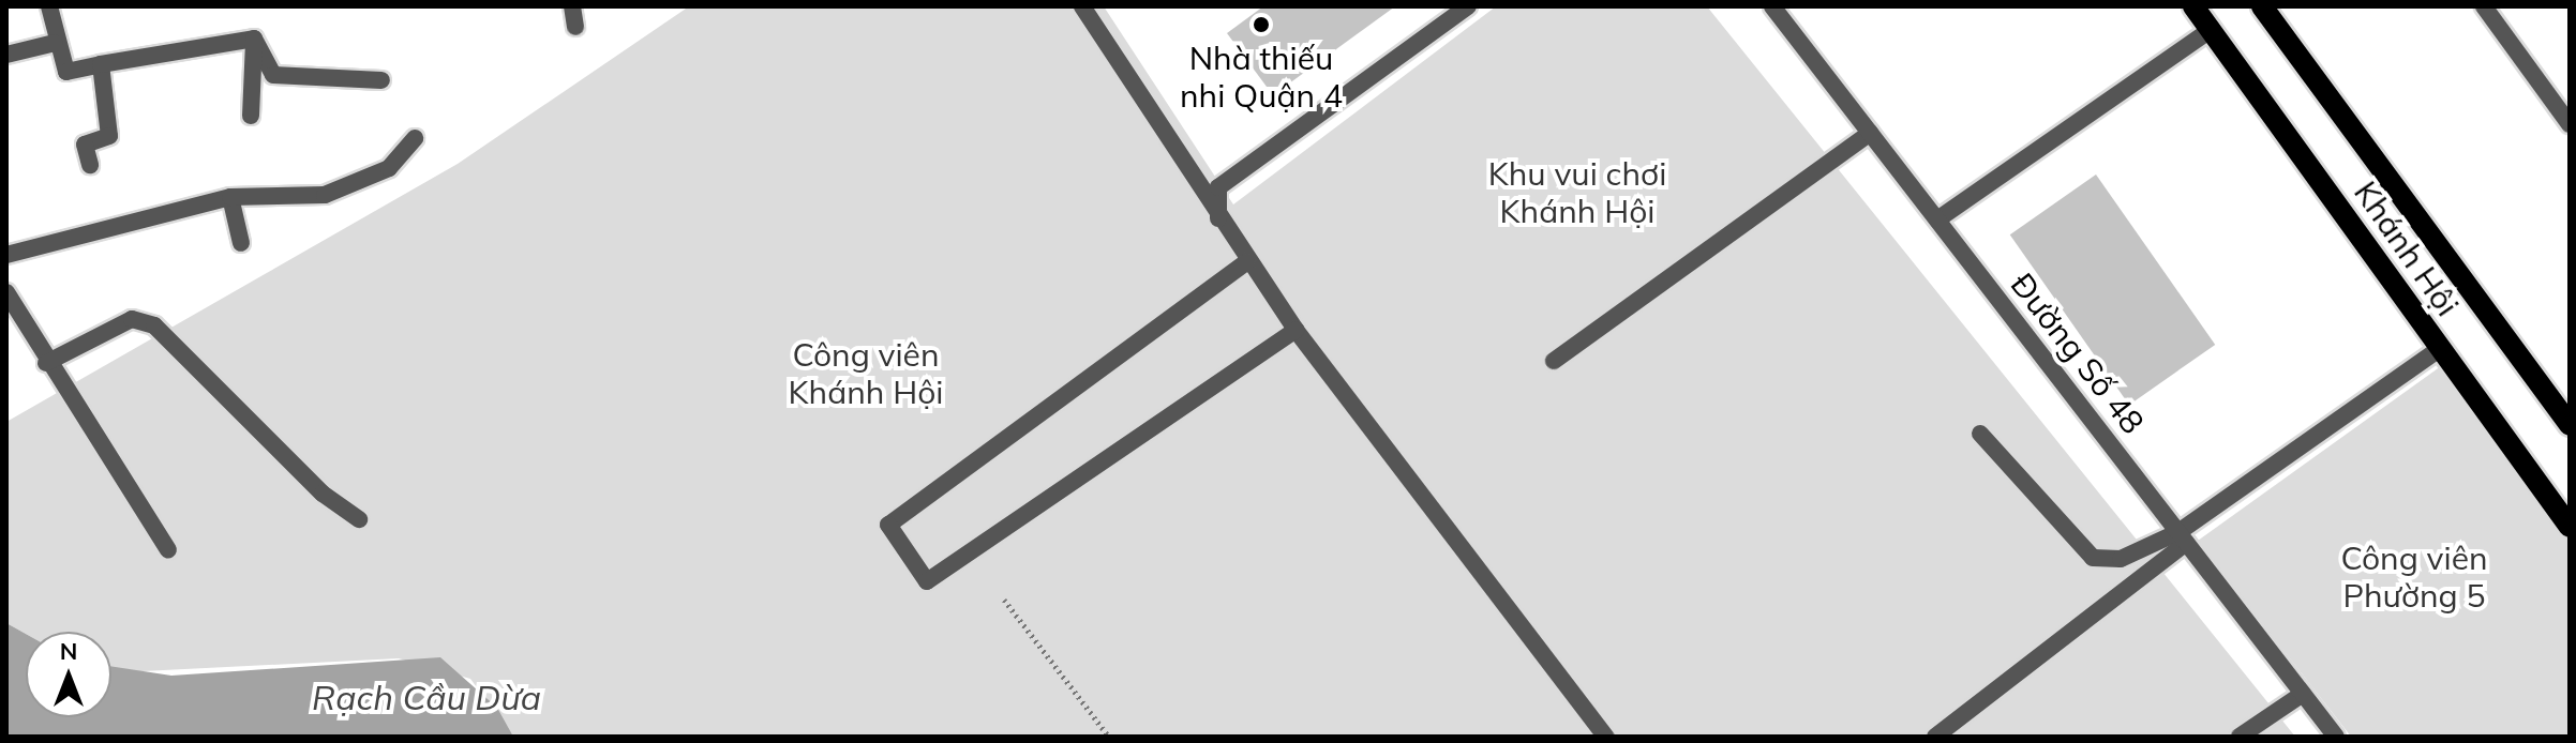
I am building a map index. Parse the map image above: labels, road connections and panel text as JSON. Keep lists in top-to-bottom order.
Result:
{
  "streets": {
    "main road": ["Khánh Hội"],
    "street": ["Đường Số 48"]
  },
  "water": ["Rạch Cầu Dừa"],
  "parks": ["Khu vui chơi Khánh Hội", "Công viên Khánh Hội", "Công viên Phường 5"],
  "places": ["Nhà thiếu nhi Quận 4"],
  "north": "top"
}
